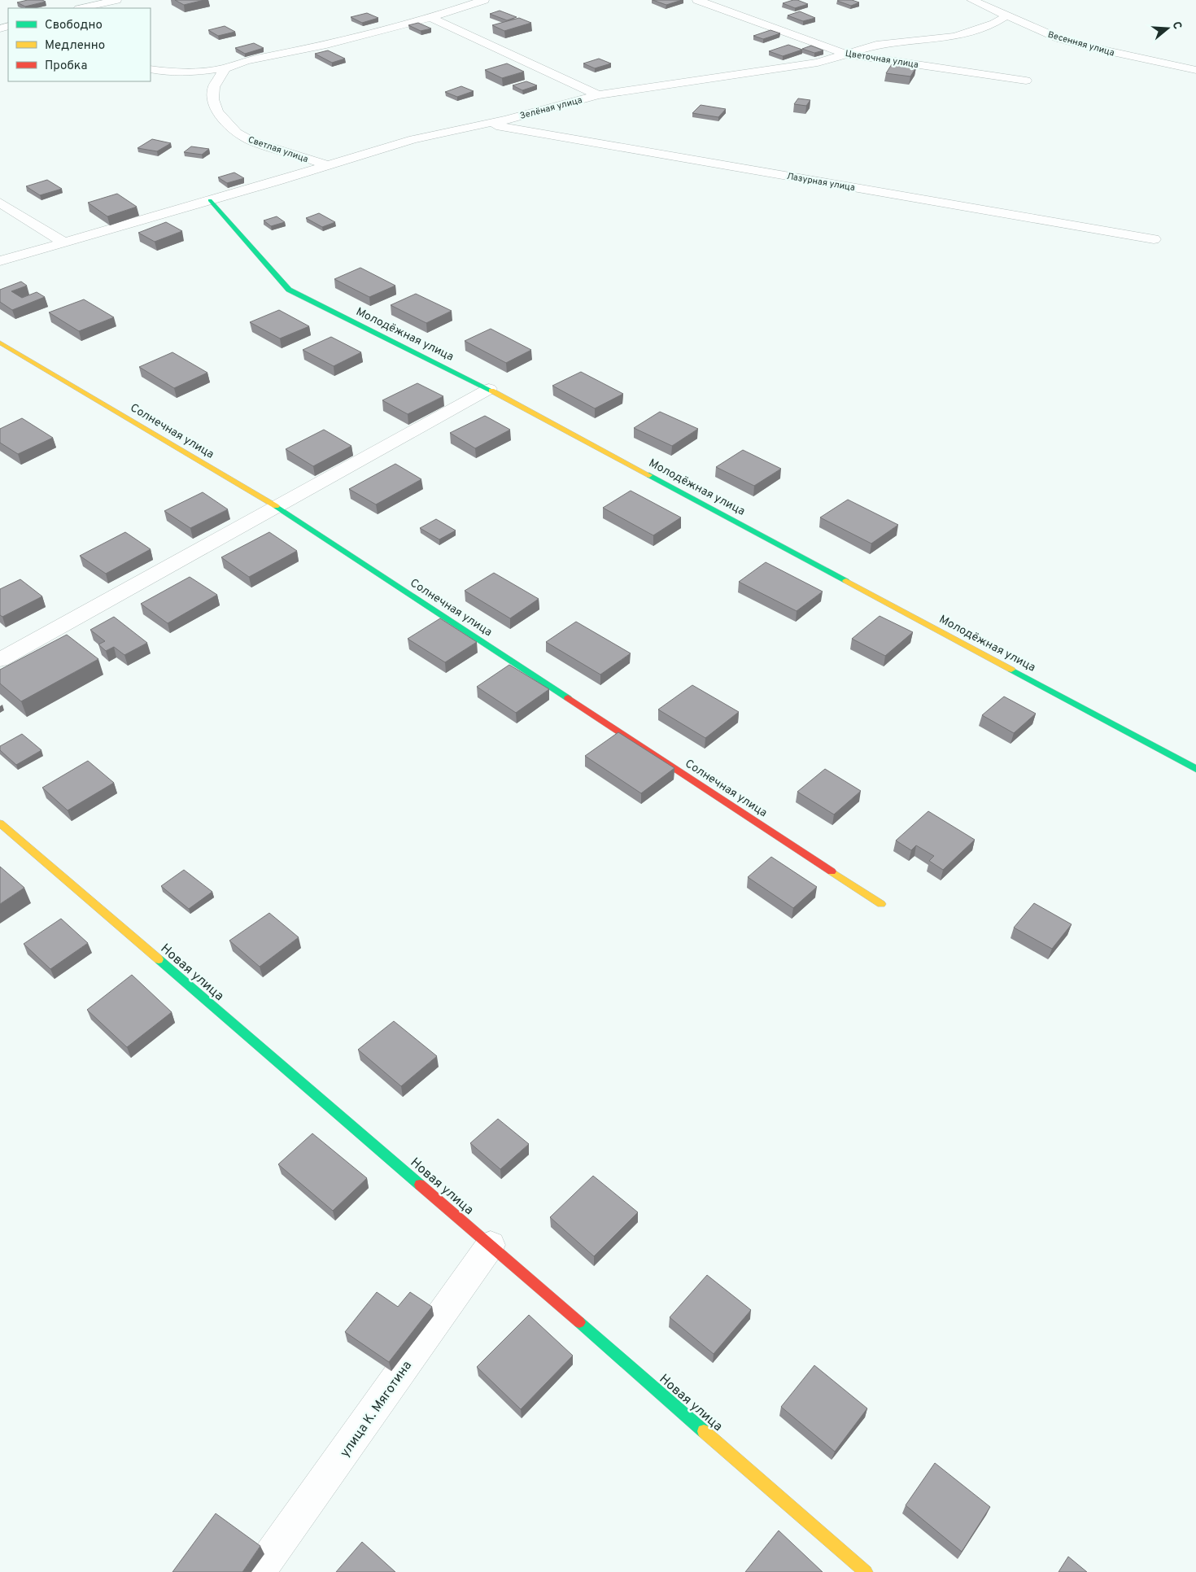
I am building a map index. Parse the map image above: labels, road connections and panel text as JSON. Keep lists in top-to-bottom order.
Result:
{
  "streets": {
    "street": [
      "Весенняя улица",
      "Цветочная улица",
      "Зелёная улица",
      "Светлая улица",
      "Лазурная улица",
      "Молодёжная улица",
      "Солнечная улица",
      "Новая улица",
      "улица К. Мяготина"
    ]
  },
  "crossings": [
    ["Зелёная улица", "Светлая улица"],
    ["Зелёная улица", "Лазурная улица"],
    ["Светлая улица", "Молодёжная улица"],
    ["Новая улица", "улица К. Мяготина"]
  ],
  "legend": ["Свободно", "Медленно", "Пробка"],
  "north": "right"
}
